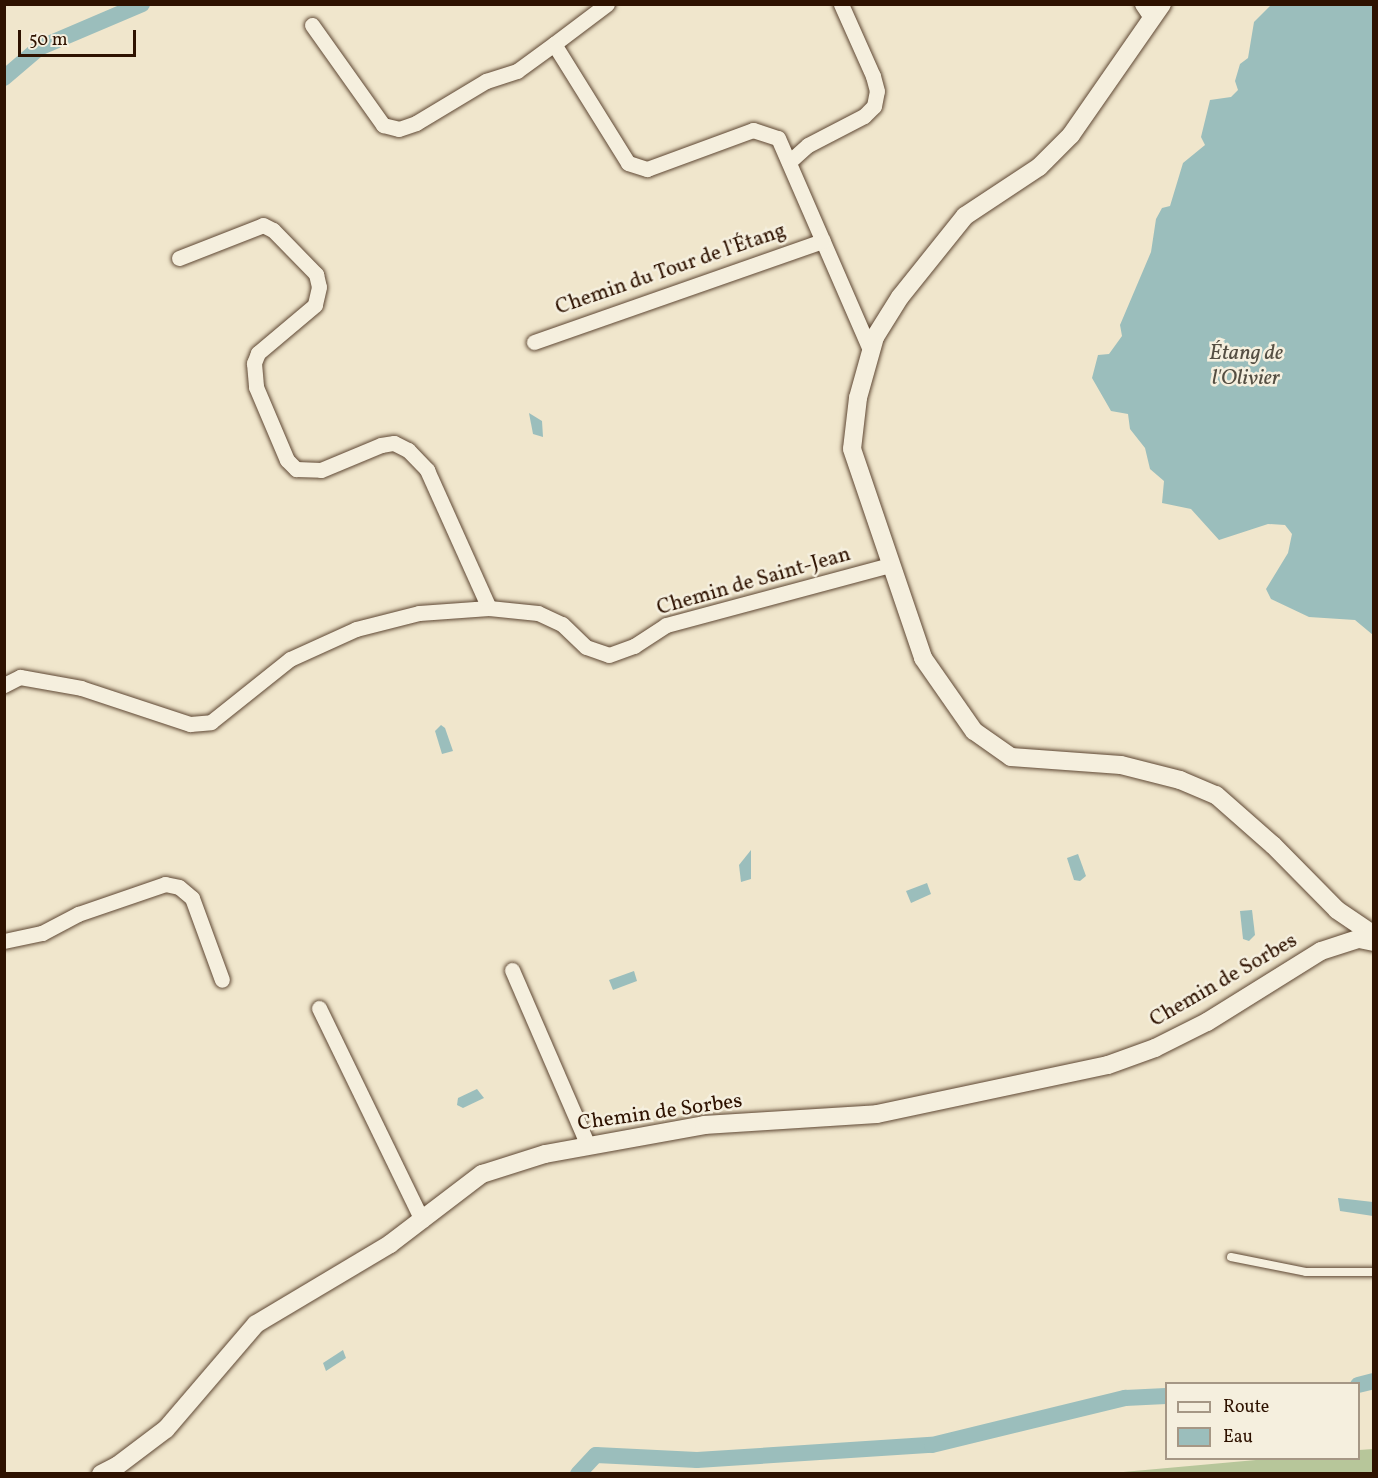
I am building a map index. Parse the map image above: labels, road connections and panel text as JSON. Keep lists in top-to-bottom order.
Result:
{
  "streets": {
    "street": ["Chemin du Tour de l'Étang", "Chemin de Saint-Jean", "Chemin de Sorbes"]
  },
  "water": ["Étang de l'Olivier"],
  "legend": ["Route", "Eau"],
  "scale_bar": "50 m"
}
